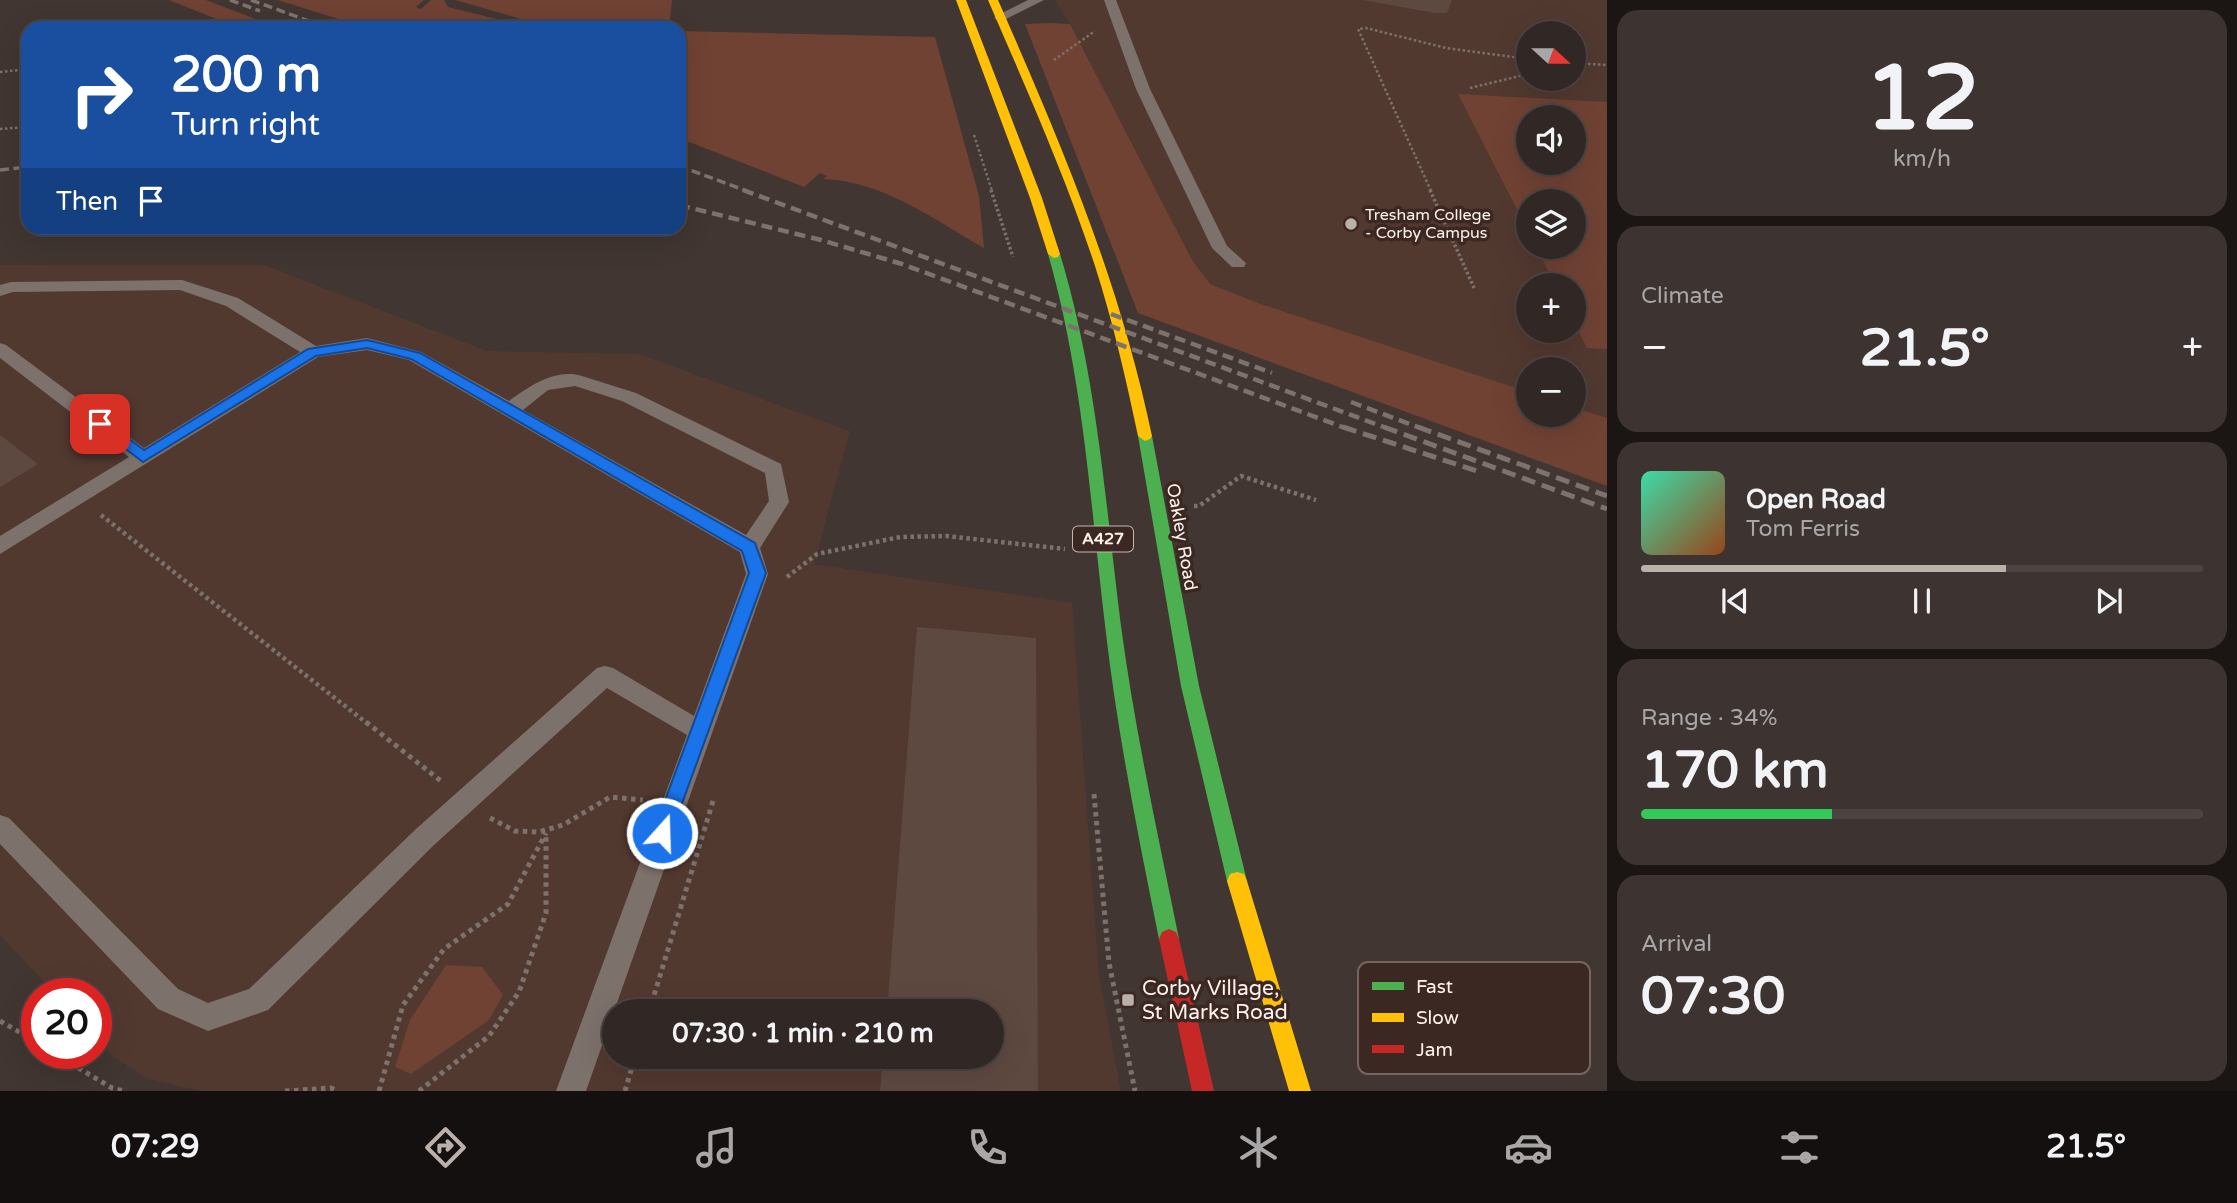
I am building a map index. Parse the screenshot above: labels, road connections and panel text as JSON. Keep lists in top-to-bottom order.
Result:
{
  "streets": {
    "highway": ["Oakley Road", "A427"]
  },
  "places": {
    "other": ["Tresham College - Corby Campus"],
    "transit": ["Corby Village, St Marks Road"]
  },
  "legend": ["Fast", "Slow", "Jam"],
  "north": "right",
  "page": {
    "tile": [
      ["12", "km/h"],
      "Climate",
      ["Range · 34%", "170 km"],
      ["Arrival", "07:30"]
    ],
    "map_buttons": ["+", "−"],
    "turn": ["200 m", "Turn right"],
    "then": "Then",
    "heat": ["−", "21.5°", "+"],
    "song": ["Open Road", "Tom Ferris"],
    "limit": "20",
    "trip": "07:30 · 1 min · 210 m",
    "tabs": ["07:29", "21.5°"]
  }
}
